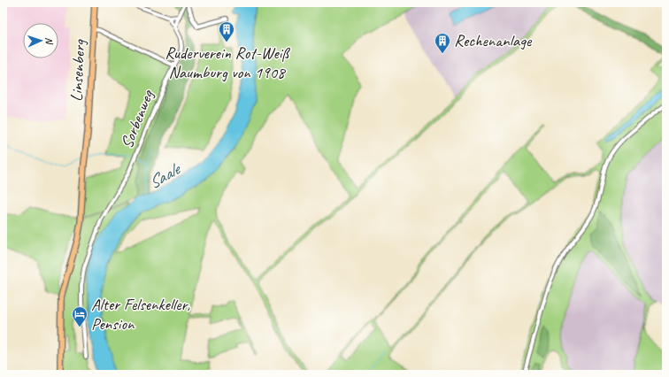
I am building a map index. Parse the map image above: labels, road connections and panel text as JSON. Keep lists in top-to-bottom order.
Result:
{
  "streets": {
    "main road": ["Linsenberg"],
    "street": ["Sorbenweg"]
  },
  "water": ["Saale"],
  "places": {
    "building": ["Ruderverein Rot-Weiß Naumburg von 1908", "Rechenanlage"],
    "hotel": ["Alter Felsenkeller, Pension"]
  },
  "north": "right"
}
